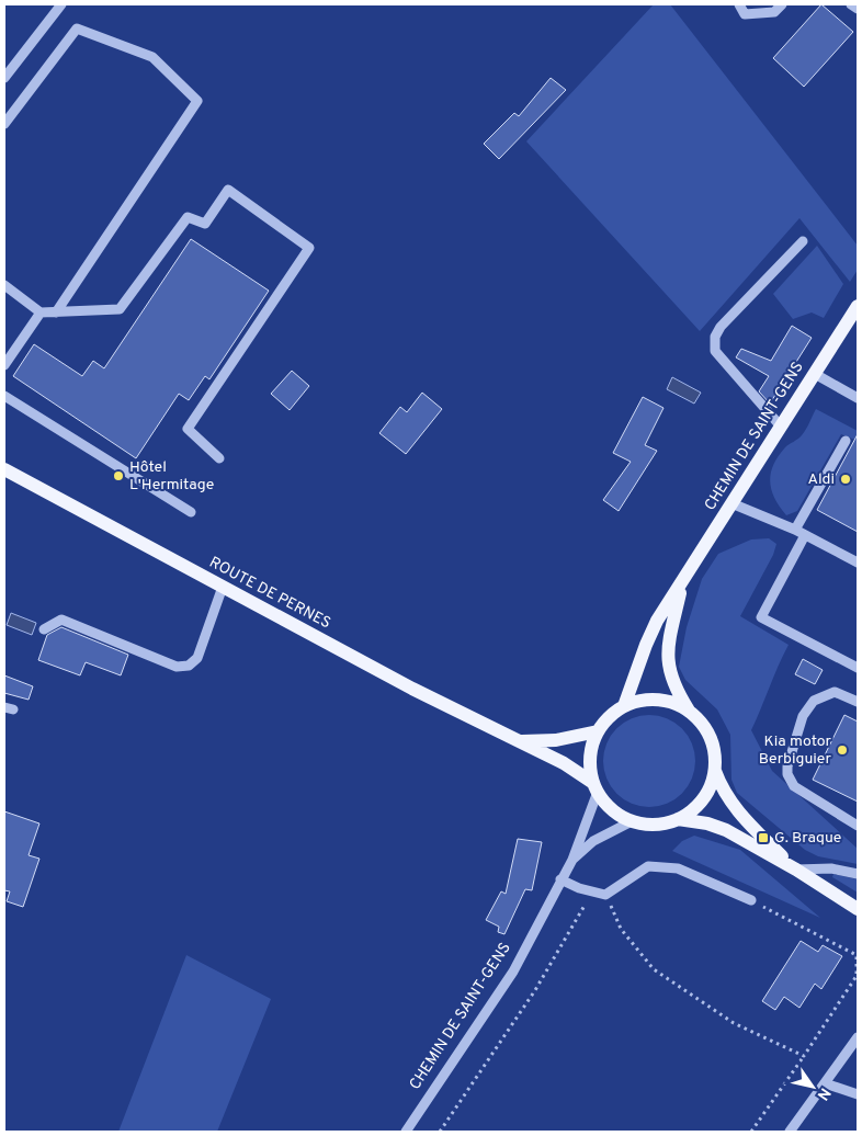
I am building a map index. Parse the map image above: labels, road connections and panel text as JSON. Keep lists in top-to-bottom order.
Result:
{
  "streets": {
    "main road": ["CHEMIN DE SAINT-GENS", "ROUTE DE PERNES"]
  },
  "crossings": [
    ["CHEMIN DE SAINT-GENS", "ROUTE DE PERNES"]
  ],
  "places": {
    "other": ["Hôtel L'Hermitage", "Aldi", "Kia motor Berbiguier"],
    "transit": ["G. Braque"]
  },
  "north": "bottom right"
}
